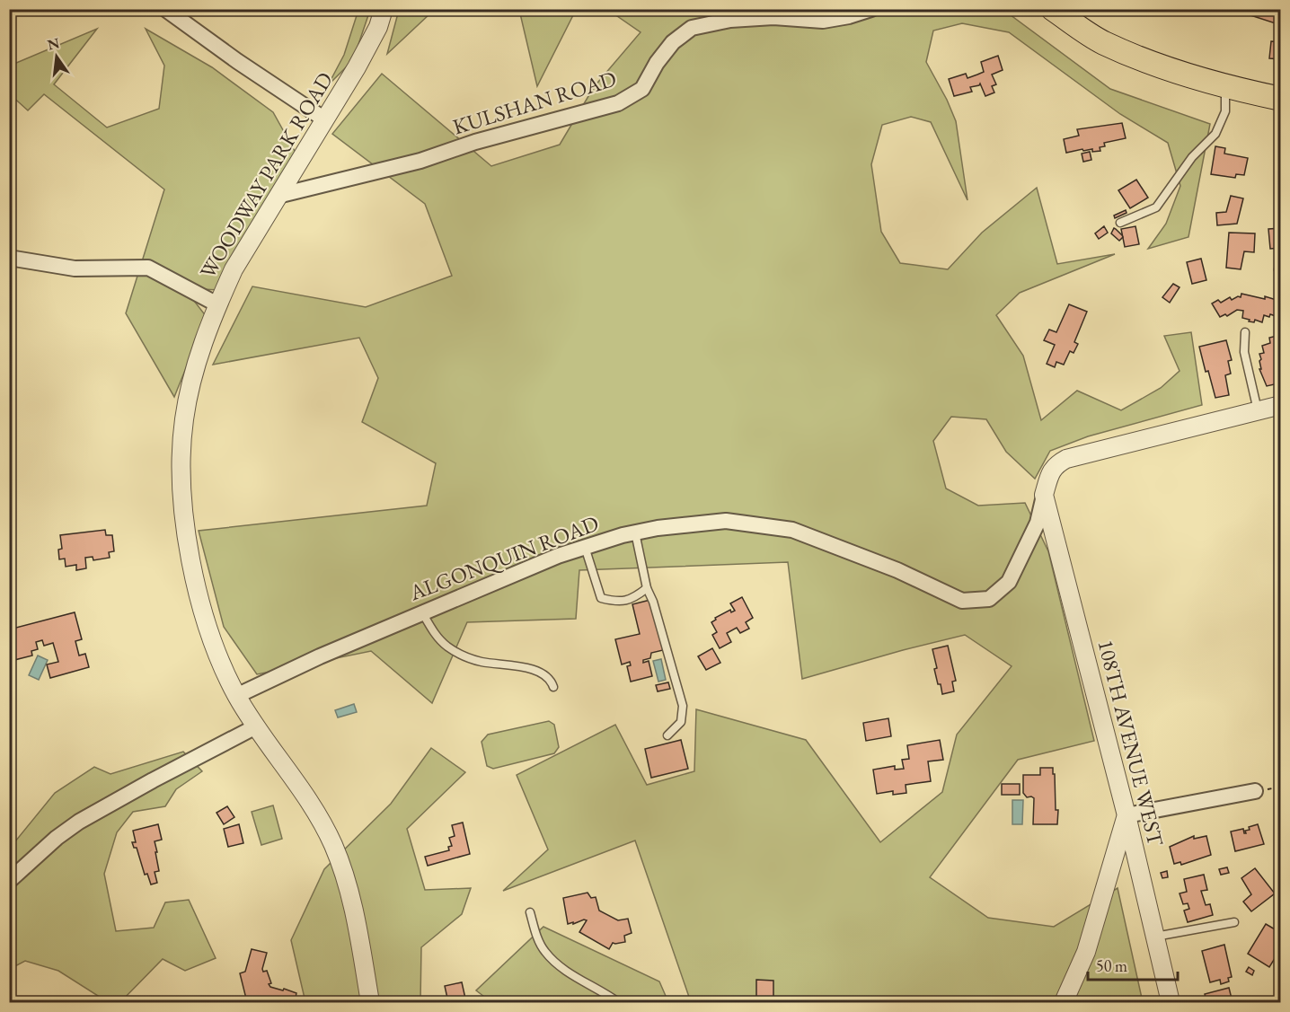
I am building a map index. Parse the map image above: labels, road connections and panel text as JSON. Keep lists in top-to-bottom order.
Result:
{
  "streets": {
    "street": [
      "KULSHAN ROAD",
      "WOODWAY PARK ROAD",
      "ALGONQUIN ROAD",
      "108TH AVENUE WEST"
    ]
  },
  "crossings": [
    ["KULSHAN ROAD", "WOODWAY PARK ROAD"],
    ["WOODWAY PARK ROAD", "ALGONQUIN ROAD"],
    ["ALGONQUIN ROAD", "108TH AVENUE WEST"]
  ],
  "scale_bar": "50 m",
  "north": "top"
}
